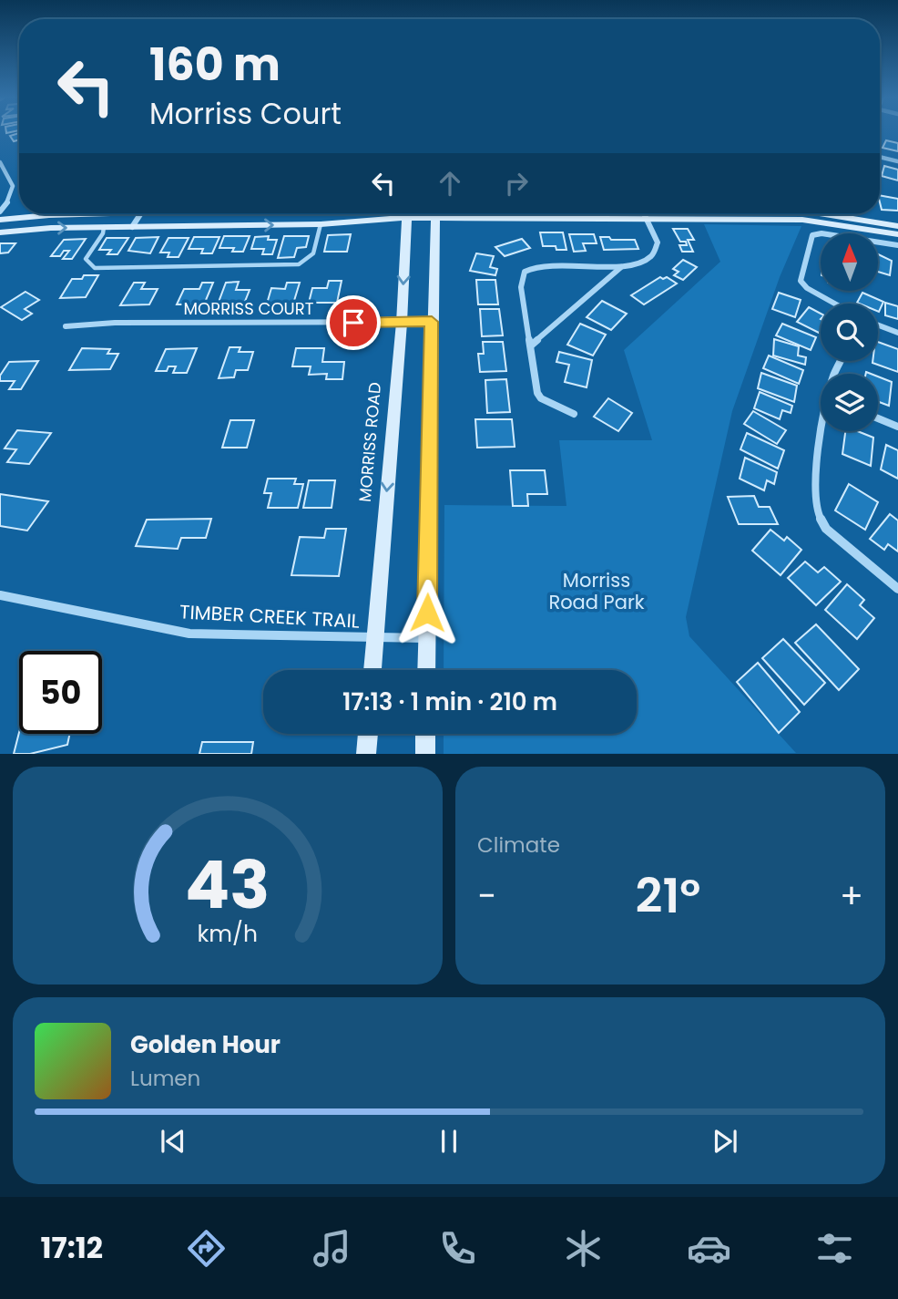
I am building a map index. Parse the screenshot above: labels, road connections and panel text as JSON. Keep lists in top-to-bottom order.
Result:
{
  "streets": {
    "main road": ["MORRISS ROAD"],
    "street": ["MORRISS COURT", "TIMBER CREEK TRAIL"]
  },
  "crossings": [
    ["MORRISS COURT", "MORRISS ROAD"],
    ["MORRISS ROAD", "TIMBER CREEK TRAIL"]
  ],
  "parks": ["Morriss Road Park"],
  "north": "top",
  "page": {
    "turn": ["160 m", "Morriss Court"],
    "limit": "50",
    "trip": "17:13 · 1 min · 210 m",
    "tile": "Climate",
    "heat": ["−", "21°", "+"],
    "song": ["Golden Hour", "Lumen"],
    "tabs": "17:12",
    "gauge": ["43", "km/h"]
  }
}
